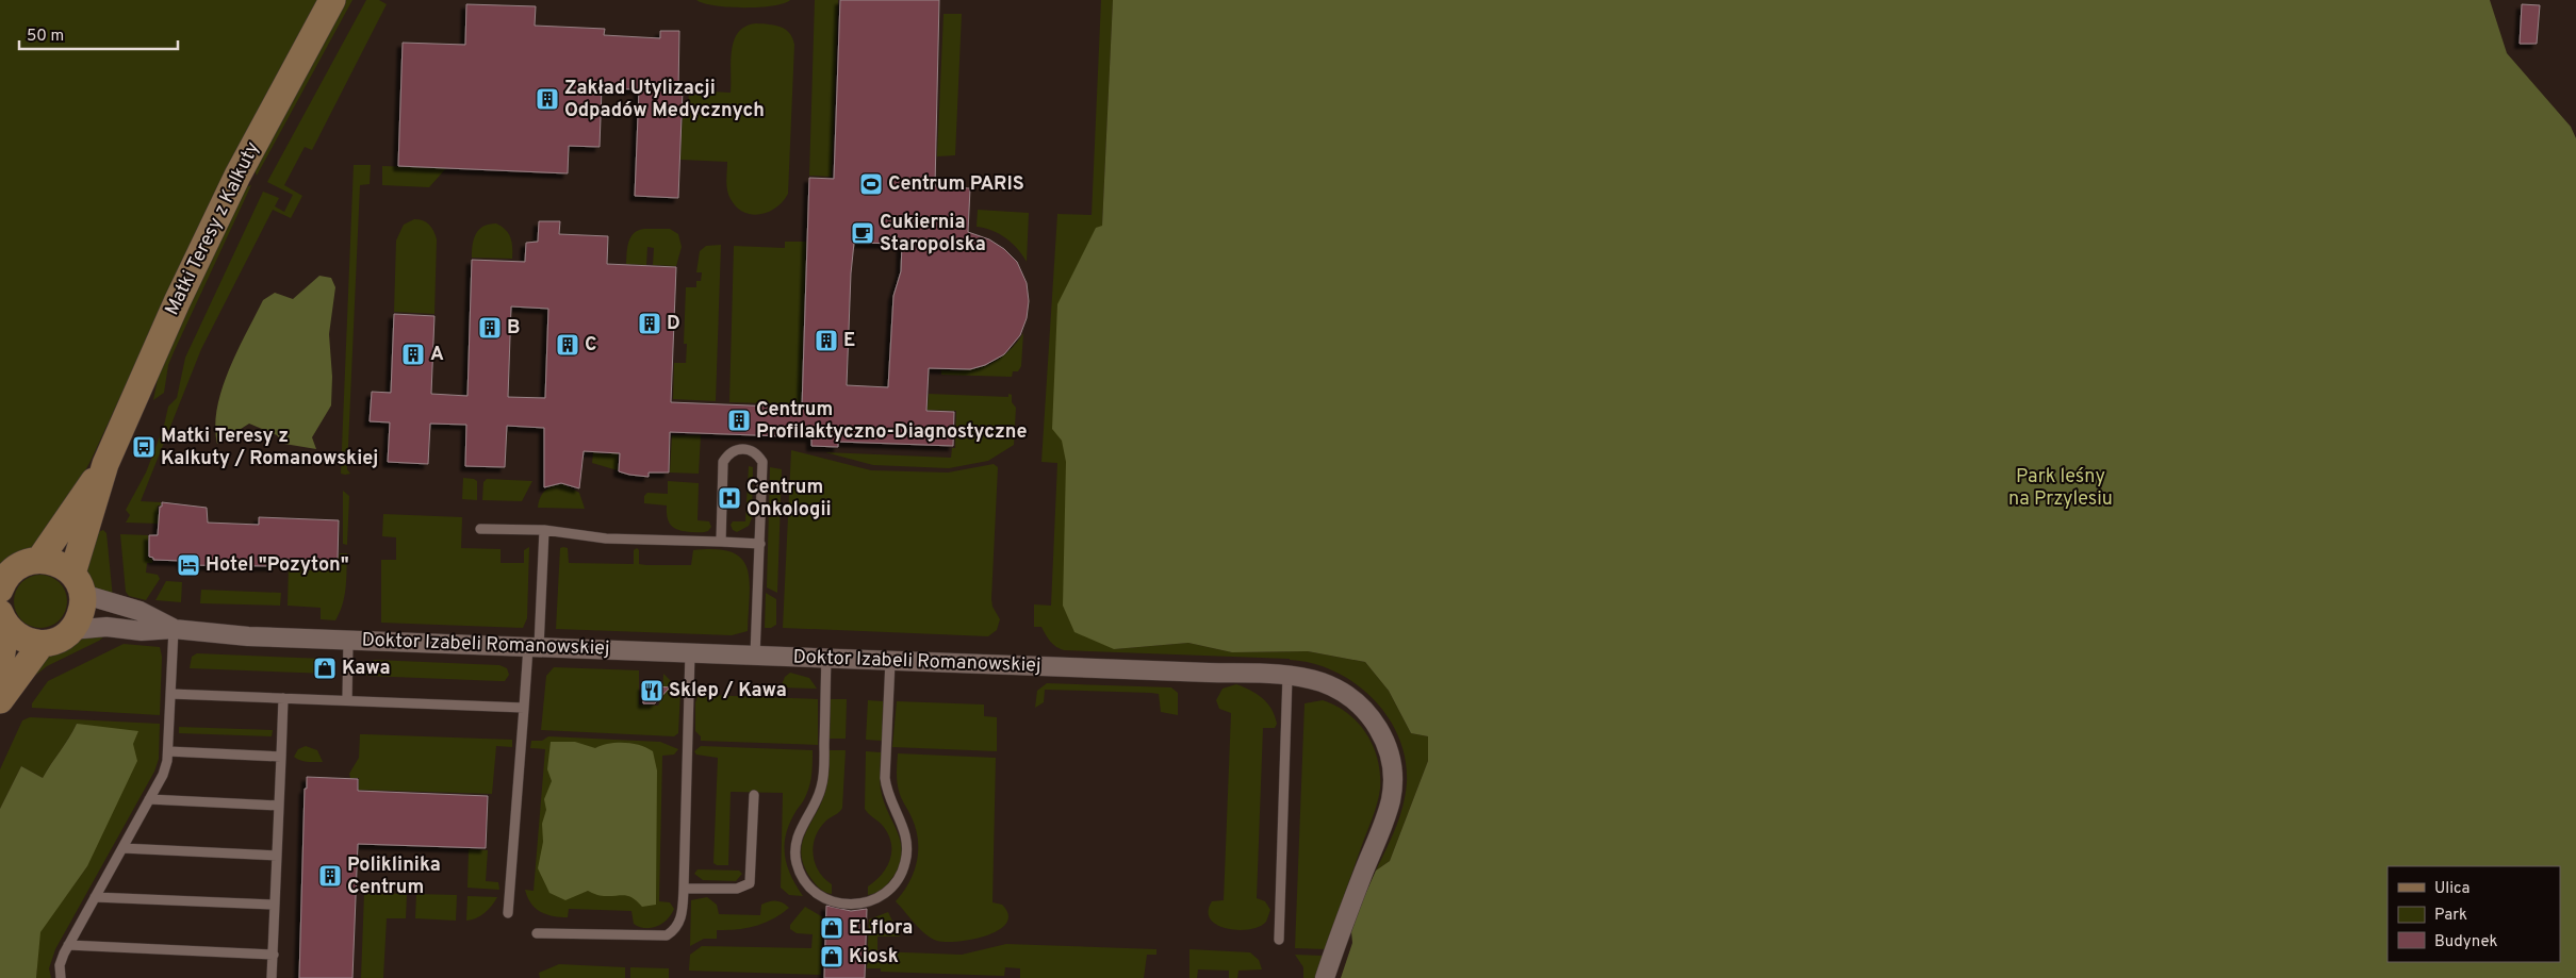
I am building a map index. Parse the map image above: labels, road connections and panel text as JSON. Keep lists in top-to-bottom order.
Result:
{
  "streets": {
    "street": ["Matki Teresy z Kalkuty", "Doktor Izabeli Romanowskiej"]
  },
  "crossings": [
    ["Matki Teresy z Kalkuty", "Doktor Izabeli Romanowskiej"]
  ],
  "parks": ["Park leśny na Przylesiu"],
  "places": {
    "building": [
      "Zakład Utylizacji Odpadów Medycznych",
      "D",
      "B",
      "E",
      "C",
      "A",
      "Centrum Profilaktyczno-Diagnostyczne",
      "Poliklinika Centrum"
    ],
    "sports": ["Centrum PARIS"],
    "cafe": ["Cukiernia Staropolska"],
    "bus stop": ["Matki Teresy z Kalkuty / Romanowskiej"],
    "hospital": ["Centrum Onkologii"],
    "hotel": ["Hotel \"Pozyton\""],
    "shop": ["Kawa", "ELflora", "Kiosk"],
    "restaurant": ["Sklep / Kawa"]
  },
  "legend": ["Ulica", "Park", "Budynek"],
  "scale_bar": "50 m"
}
